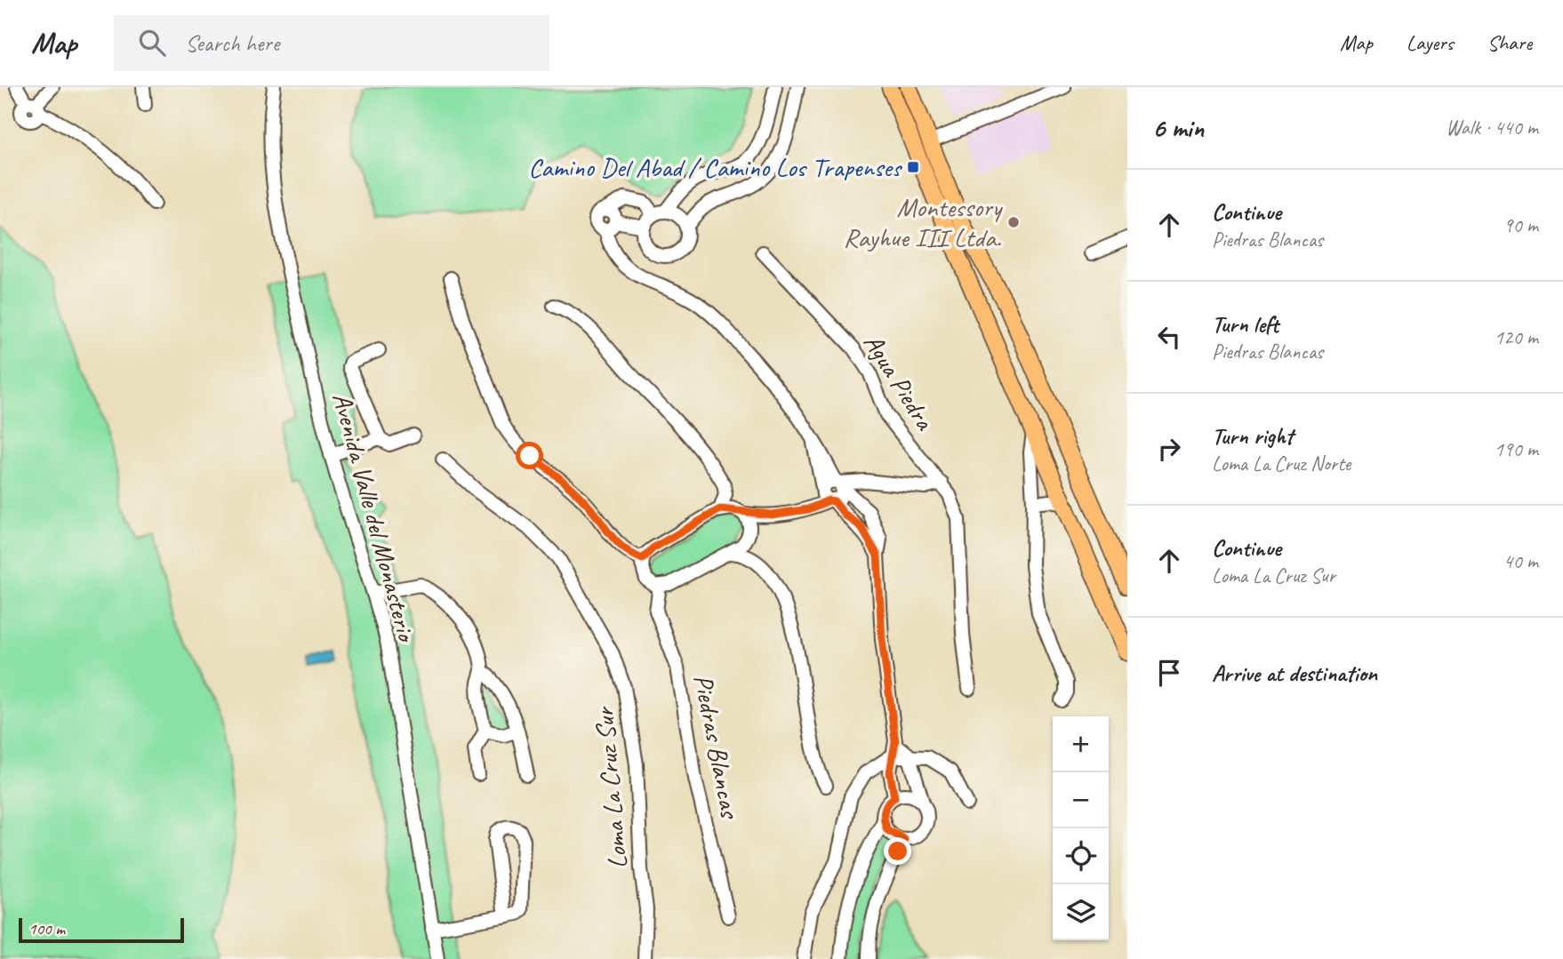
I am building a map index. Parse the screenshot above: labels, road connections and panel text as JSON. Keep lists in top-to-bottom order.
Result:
{
  "streets": {
    "street": [
      "Agua Piedra",
      "Avenida Valle del Monasterio",
      "Piedras Blancas",
      "Loma La Cruz Sur"
    ]
  },
  "places": {
    "transit": ["Camino Del Abad / Camino Los Trapenses"],
    "other": ["Montessory Rayhue III Ltda."]
  },
  "scale_bar": "100 m",
  "page": {
    "header": "Map",
    "search": "Search here",
    "nav": ["Map", "Layers", "Share"],
    "heading": ["6 min", "Walk · 440 m"],
    "list": [
      ["Continue", "Piedras Blancas", "90 m"],
      ["Turn left", "Piedras Blancas", "120 m"],
      ["Turn right", "Loma La Cruz Norte", "190 m"],
      ["Continue", "Loma La Cruz Sur", "40 m"],
      "Arrive at destination"
    ],
    "map_buttons": ["+", "−"],
    "scale": "100 m"
  }
}
